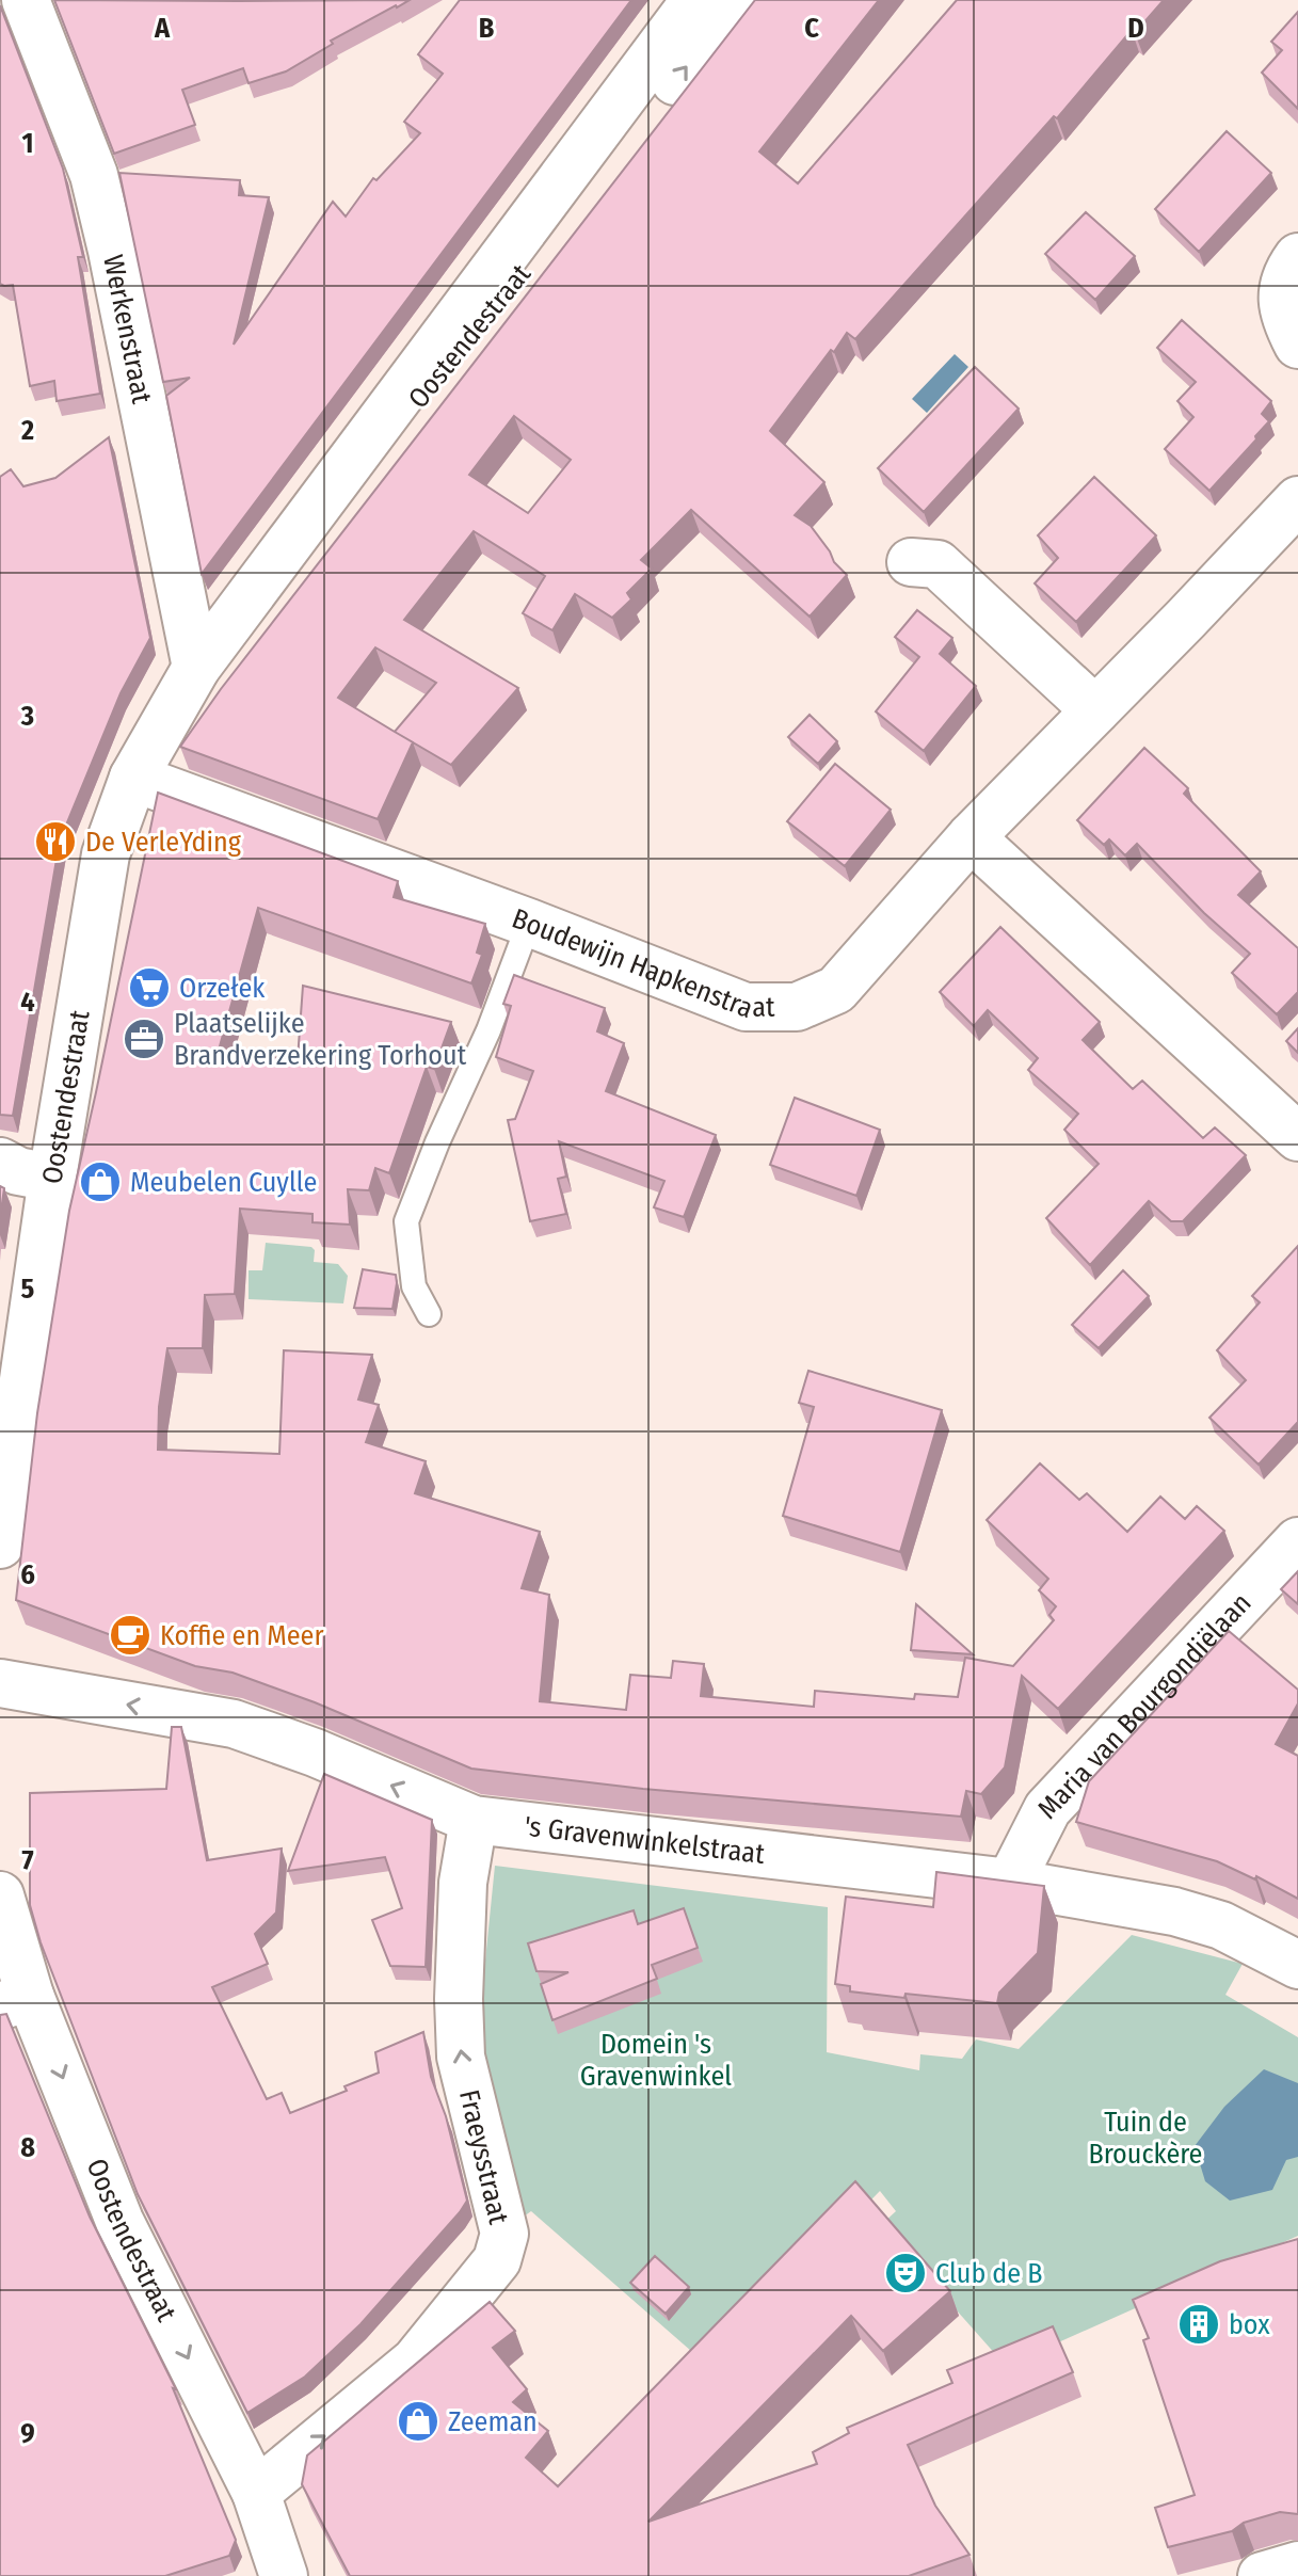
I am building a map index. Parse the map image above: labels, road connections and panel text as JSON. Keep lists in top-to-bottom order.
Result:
{
  "streets": {
    "street": [
      "Werkenstraat",
      "Oostendestraat",
      "Boudewijn Hapkenstraat",
      "Maria van Bourgondiëlaan",
      "'s Gravenwinkelstraat",
      "Fraeysstraat"
    ]
  },
  "crossings": [
    ["Werkenstraat", "Oostendestraat"],
    ["Oostendestraat", "Boudewijn Hapkenstraat"],
    ["Oostendestraat", "Fraeysstraat"],
    ["Maria van Bourgondiëlaan", "'s Gravenwinkelstraat"],
    ["'s Gravenwinkelstraat", "Fraeysstraat"]
  ],
  "one_way": ["'s Gravenwinkelstraat", "Fraeysstraat"],
  "parks": ["Domein 's Gravenwinkel", "Tuin de Brouckère"],
  "places": {
    "restaurant": ["De VerleYding"],
    "supermarket": ["Orzełek"],
    "office": ["Plaatselijke Brandverzekering Torhout"],
    "shop": ["Meubelen Cuylle", "Zeeman"],
    "cafe": ["Koffie en Meer"],
    "theatre": ["Club de B"],
    "building": ["box"]
  },
  "grid": {
    "columns": [
      "A",
      "B",
      "C",
      "D"
    ],
    "rows": [
      "1",
      "2",
      "3",
      "4",
      "5",
      "6",
      "7",
      "8",
      "9"
    ]
  }
}
